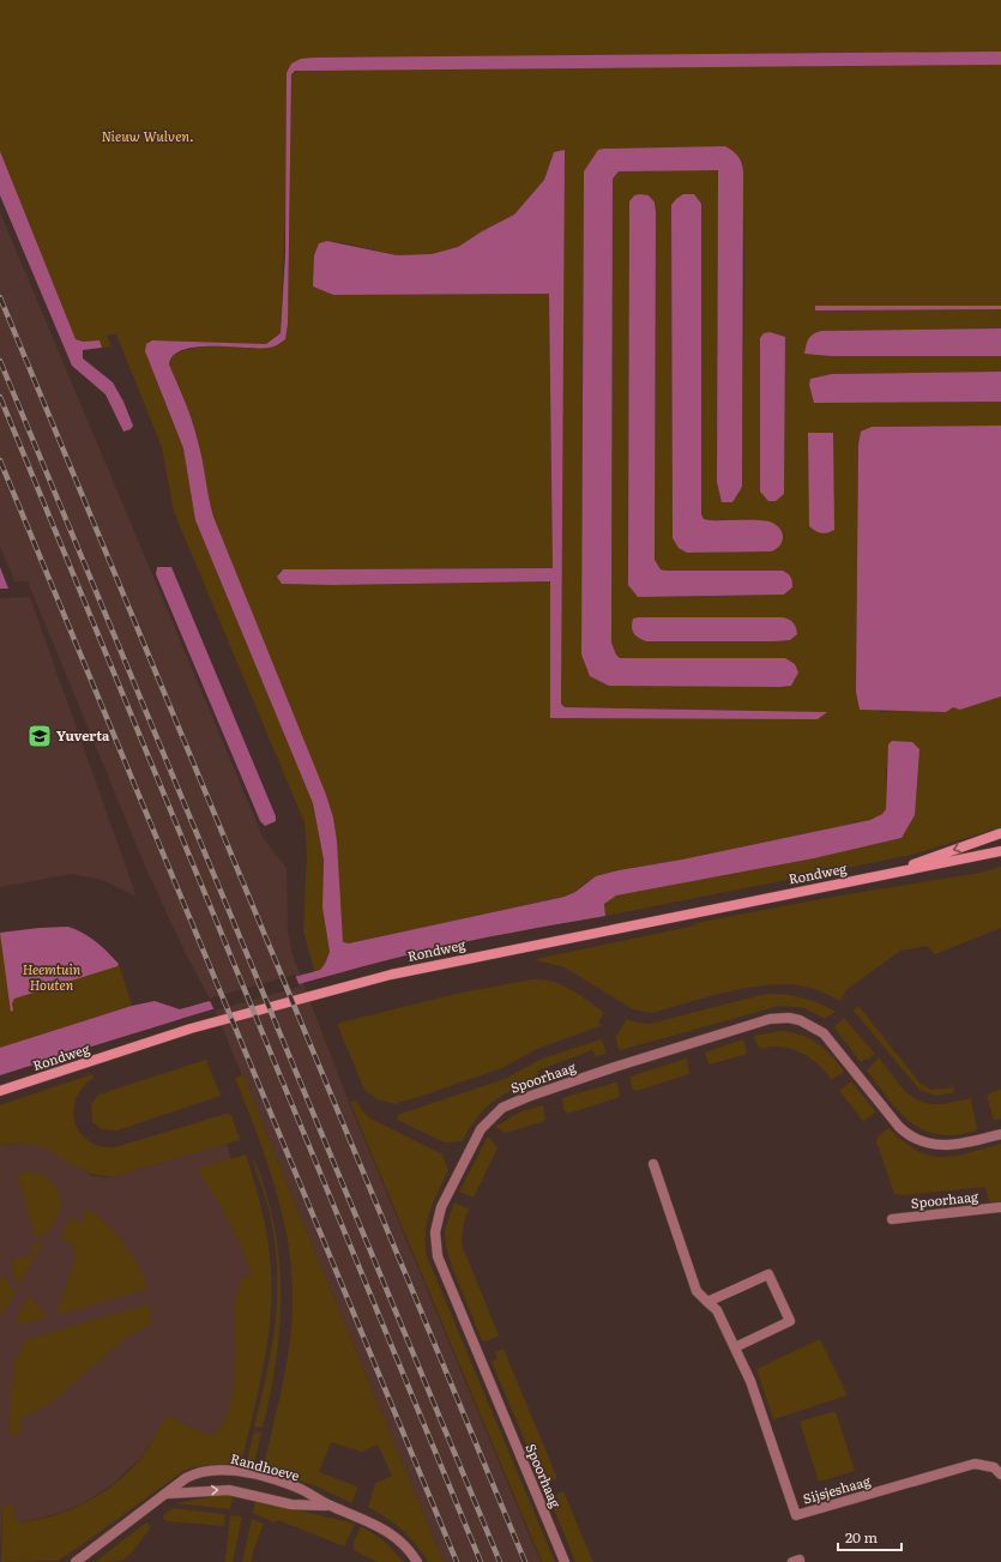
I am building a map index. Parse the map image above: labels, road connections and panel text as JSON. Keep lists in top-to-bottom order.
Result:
{
  "streets": {
    "main road": ["Rondweg"],
    "street": ["Spoorhaag", "Randhoeve", "Sijsjeshaag"]
  },
  "parks": ["Nieuw Wulven.", "Heemtuin Houten"],
  "places": {
    "school or university": ["Yuverta"]
  },
  "scale_bar": "20 m"
}
